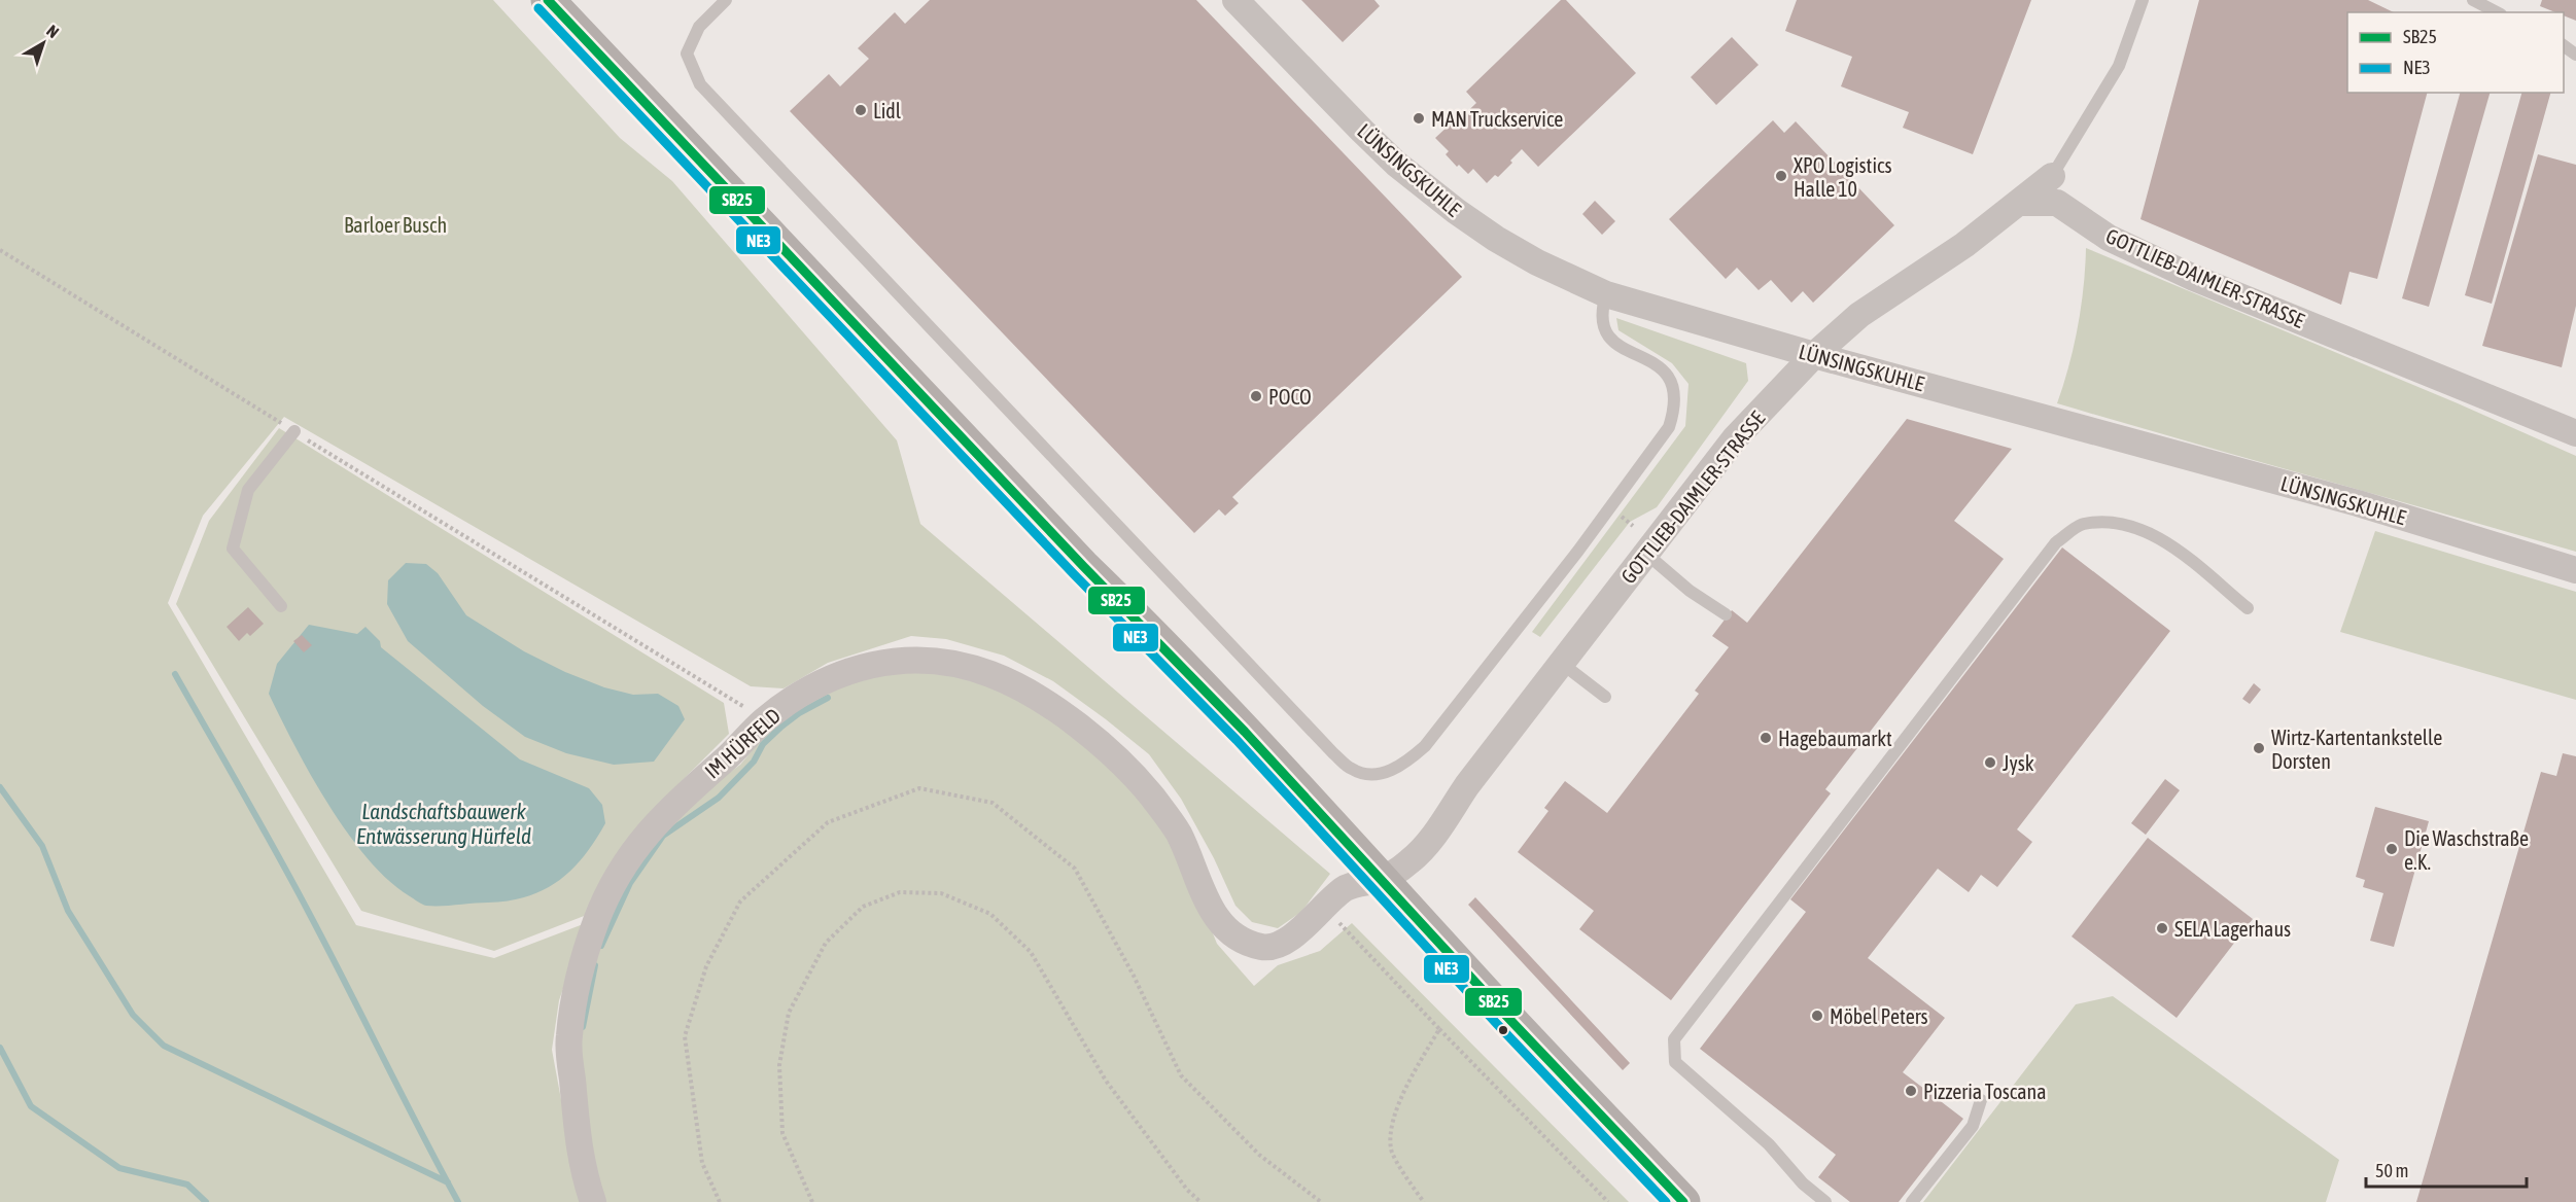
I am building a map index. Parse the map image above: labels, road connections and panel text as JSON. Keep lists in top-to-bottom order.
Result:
{
  "streets": {
    "street": ["LÜNSINGSKUHLE", "GOTTLIEB-DAIMLER-STRASSE", "IM HÜRFELD"]
  },
  "crossings": [
    ["LÜNSINGSKUHLE", "GOTTLIEB-DAIMLER-STRASSE"],
    ["GOTTLIEB-DAIMLER-STRASSE", "IM HÜRFELD"]
  ],
  "water": ["Landschaftsbauwerk Entwässerung Hürfeld"],
  "parks": ["Barloer Busch"],
  "places": [
    "Lidl",
    "MAN Truckservice",
    "XPO Logistics Halle 10",
    "POCO",
    "Hagebaumarkt",
    "Wirtz-Kartentankstelle Dorsten",
    "Jysk",
    "Die Waschstraße e.K.",
    "SELA Lagerhaus",
    "Möbel Peters",
    "Pizzeria Toscana"
  ],
  "lines": ["transit line SB25", "transit line NE3"],
  "legend": ["SB25", "NE3"],
  "scale_bar": "50 m",
  "north": "top right"
}
